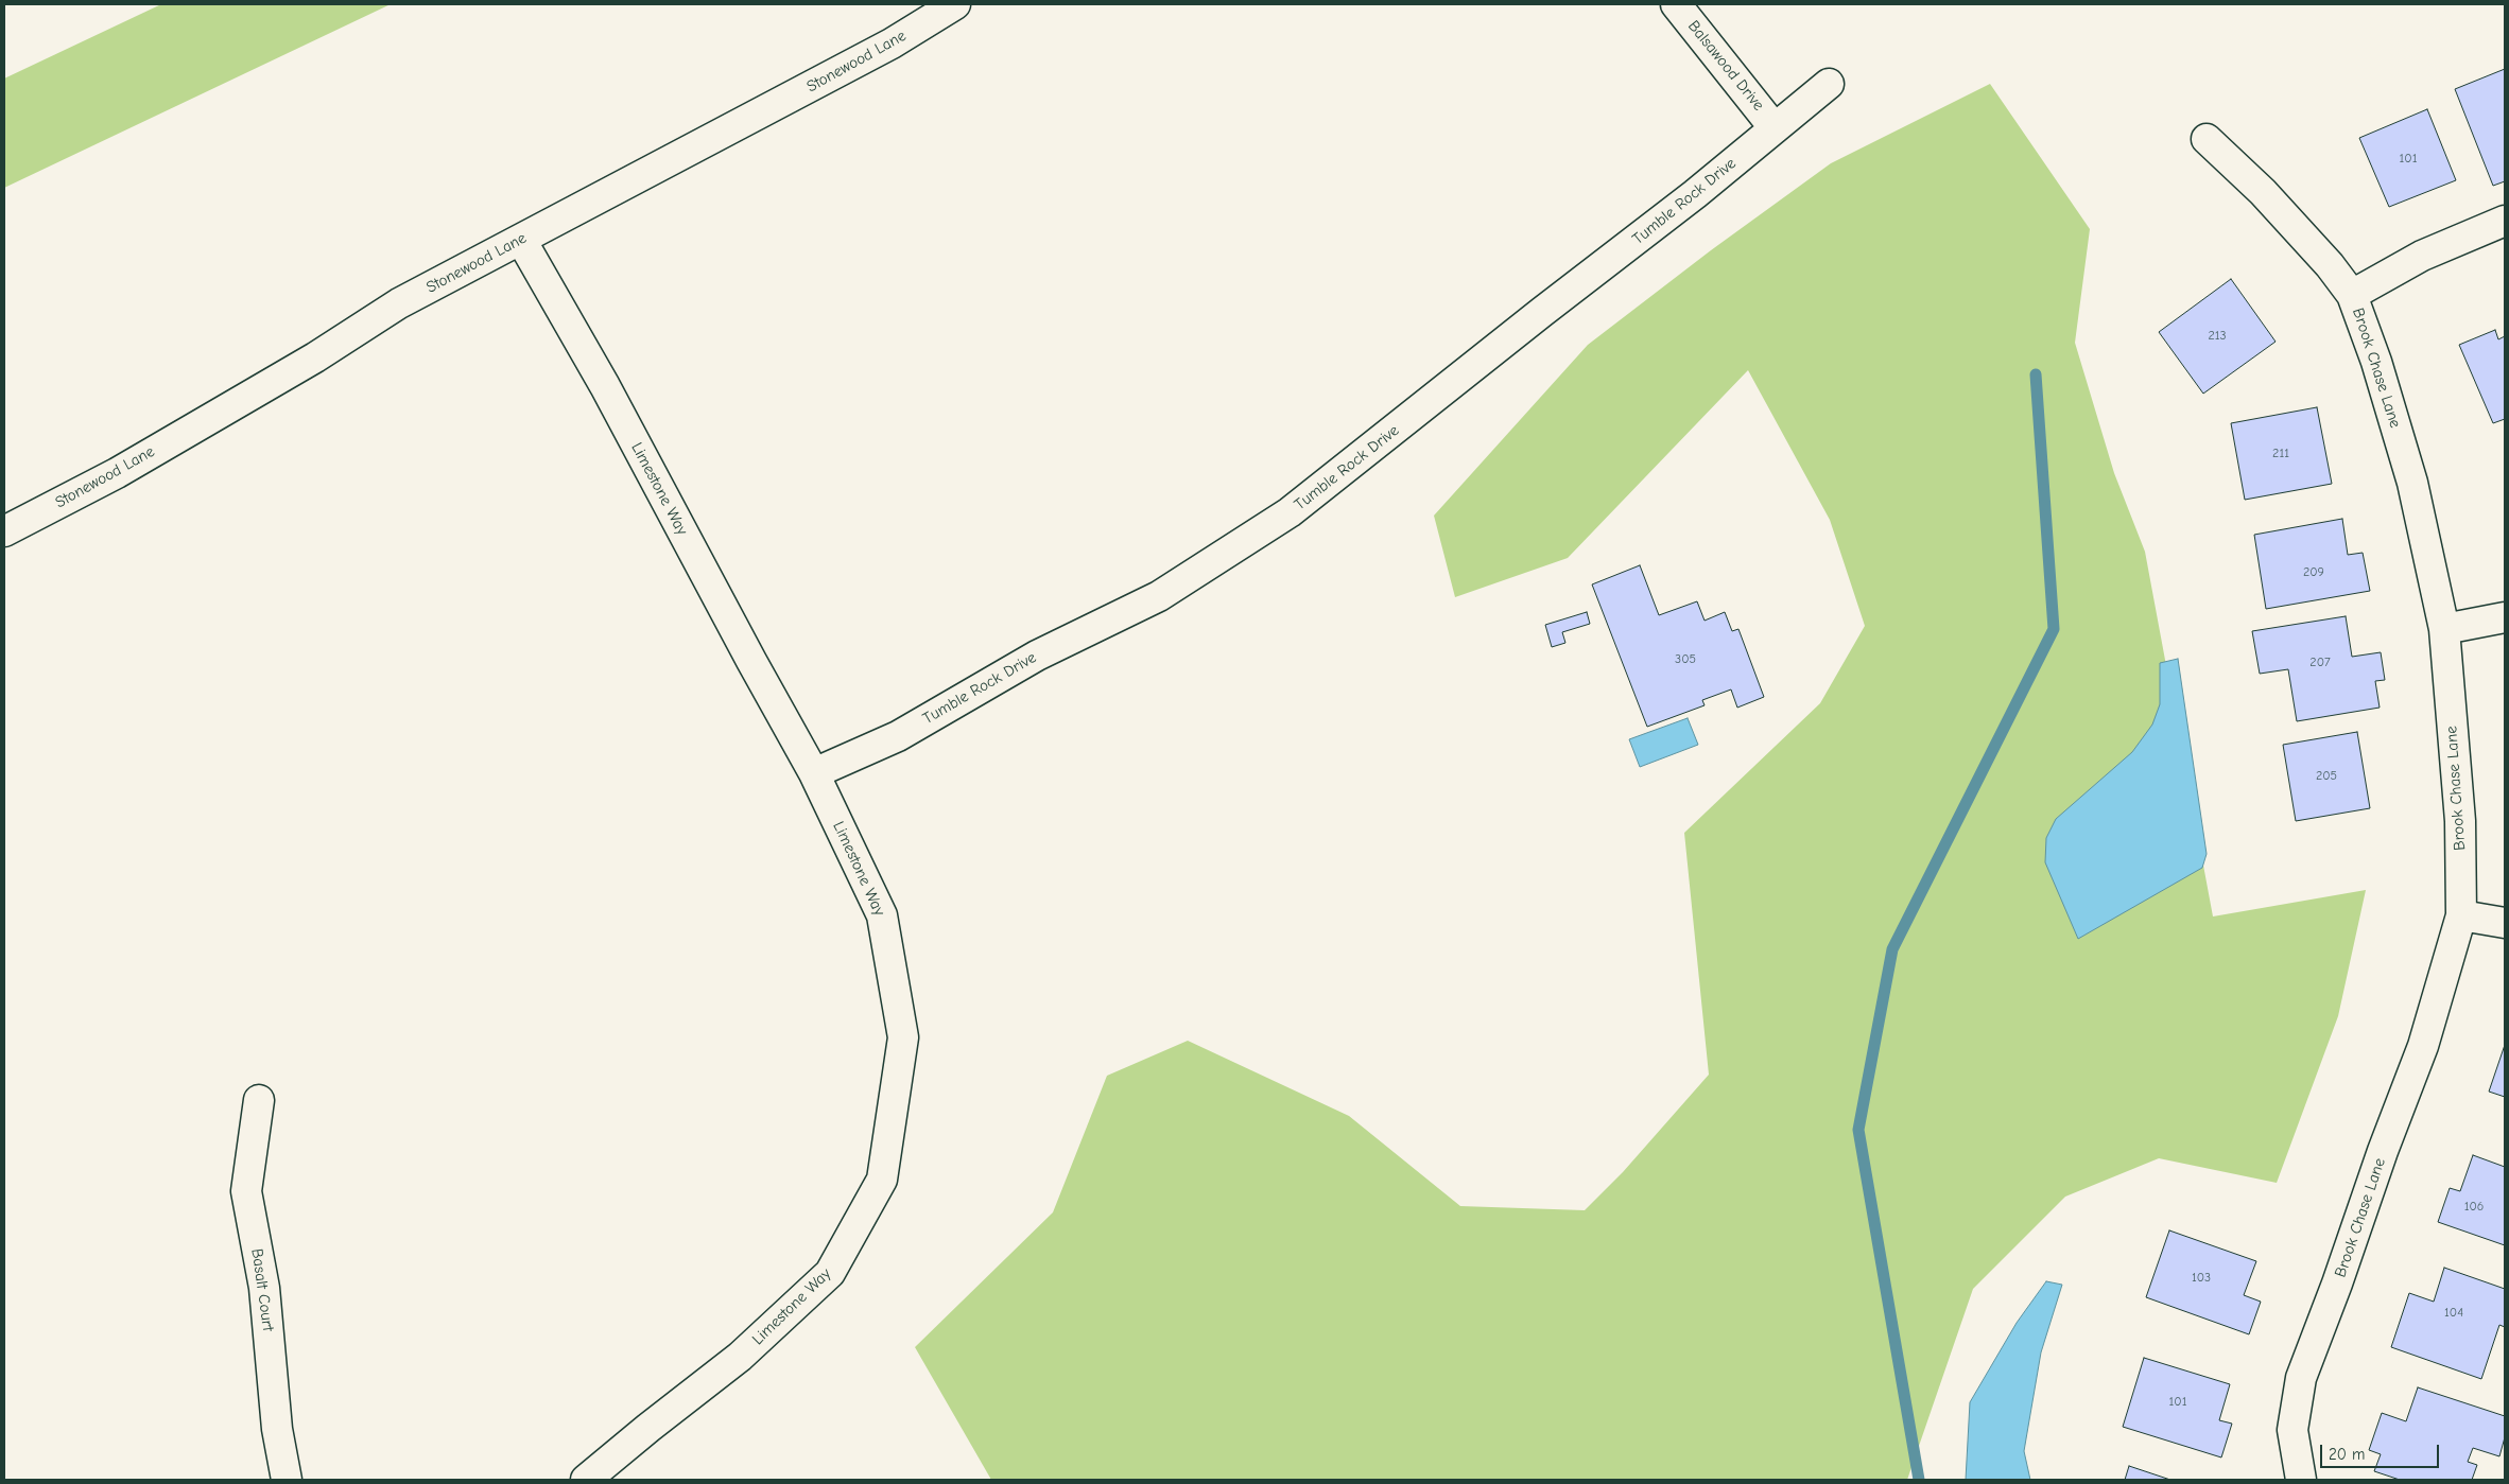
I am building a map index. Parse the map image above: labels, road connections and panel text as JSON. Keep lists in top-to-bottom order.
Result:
{
  "streets": {
    "street": [
      "Stonewood Lane",
      "Balsawood Drive",
      "Tumble Rock Drive",
      "Brook Chase Lane",
      "Limestone Way",
      "Basalt Court"
    ]
  },
  "crossings": [
    ["Stonewood Lane", "Limestone Way"],
    ["Balsawood Drive", "Tumble Rock Drive"],
    ["Tumble Rock Drive", "Limestone Way"]
  ],
  "house_numbers": [
    "101",
    "213",
    "211",
    "209",
    "305",
    "207",
    "205",
    "106",
    "103",
    "104",
    "101"
  ],
  "scale_bar": "20 m"
}
